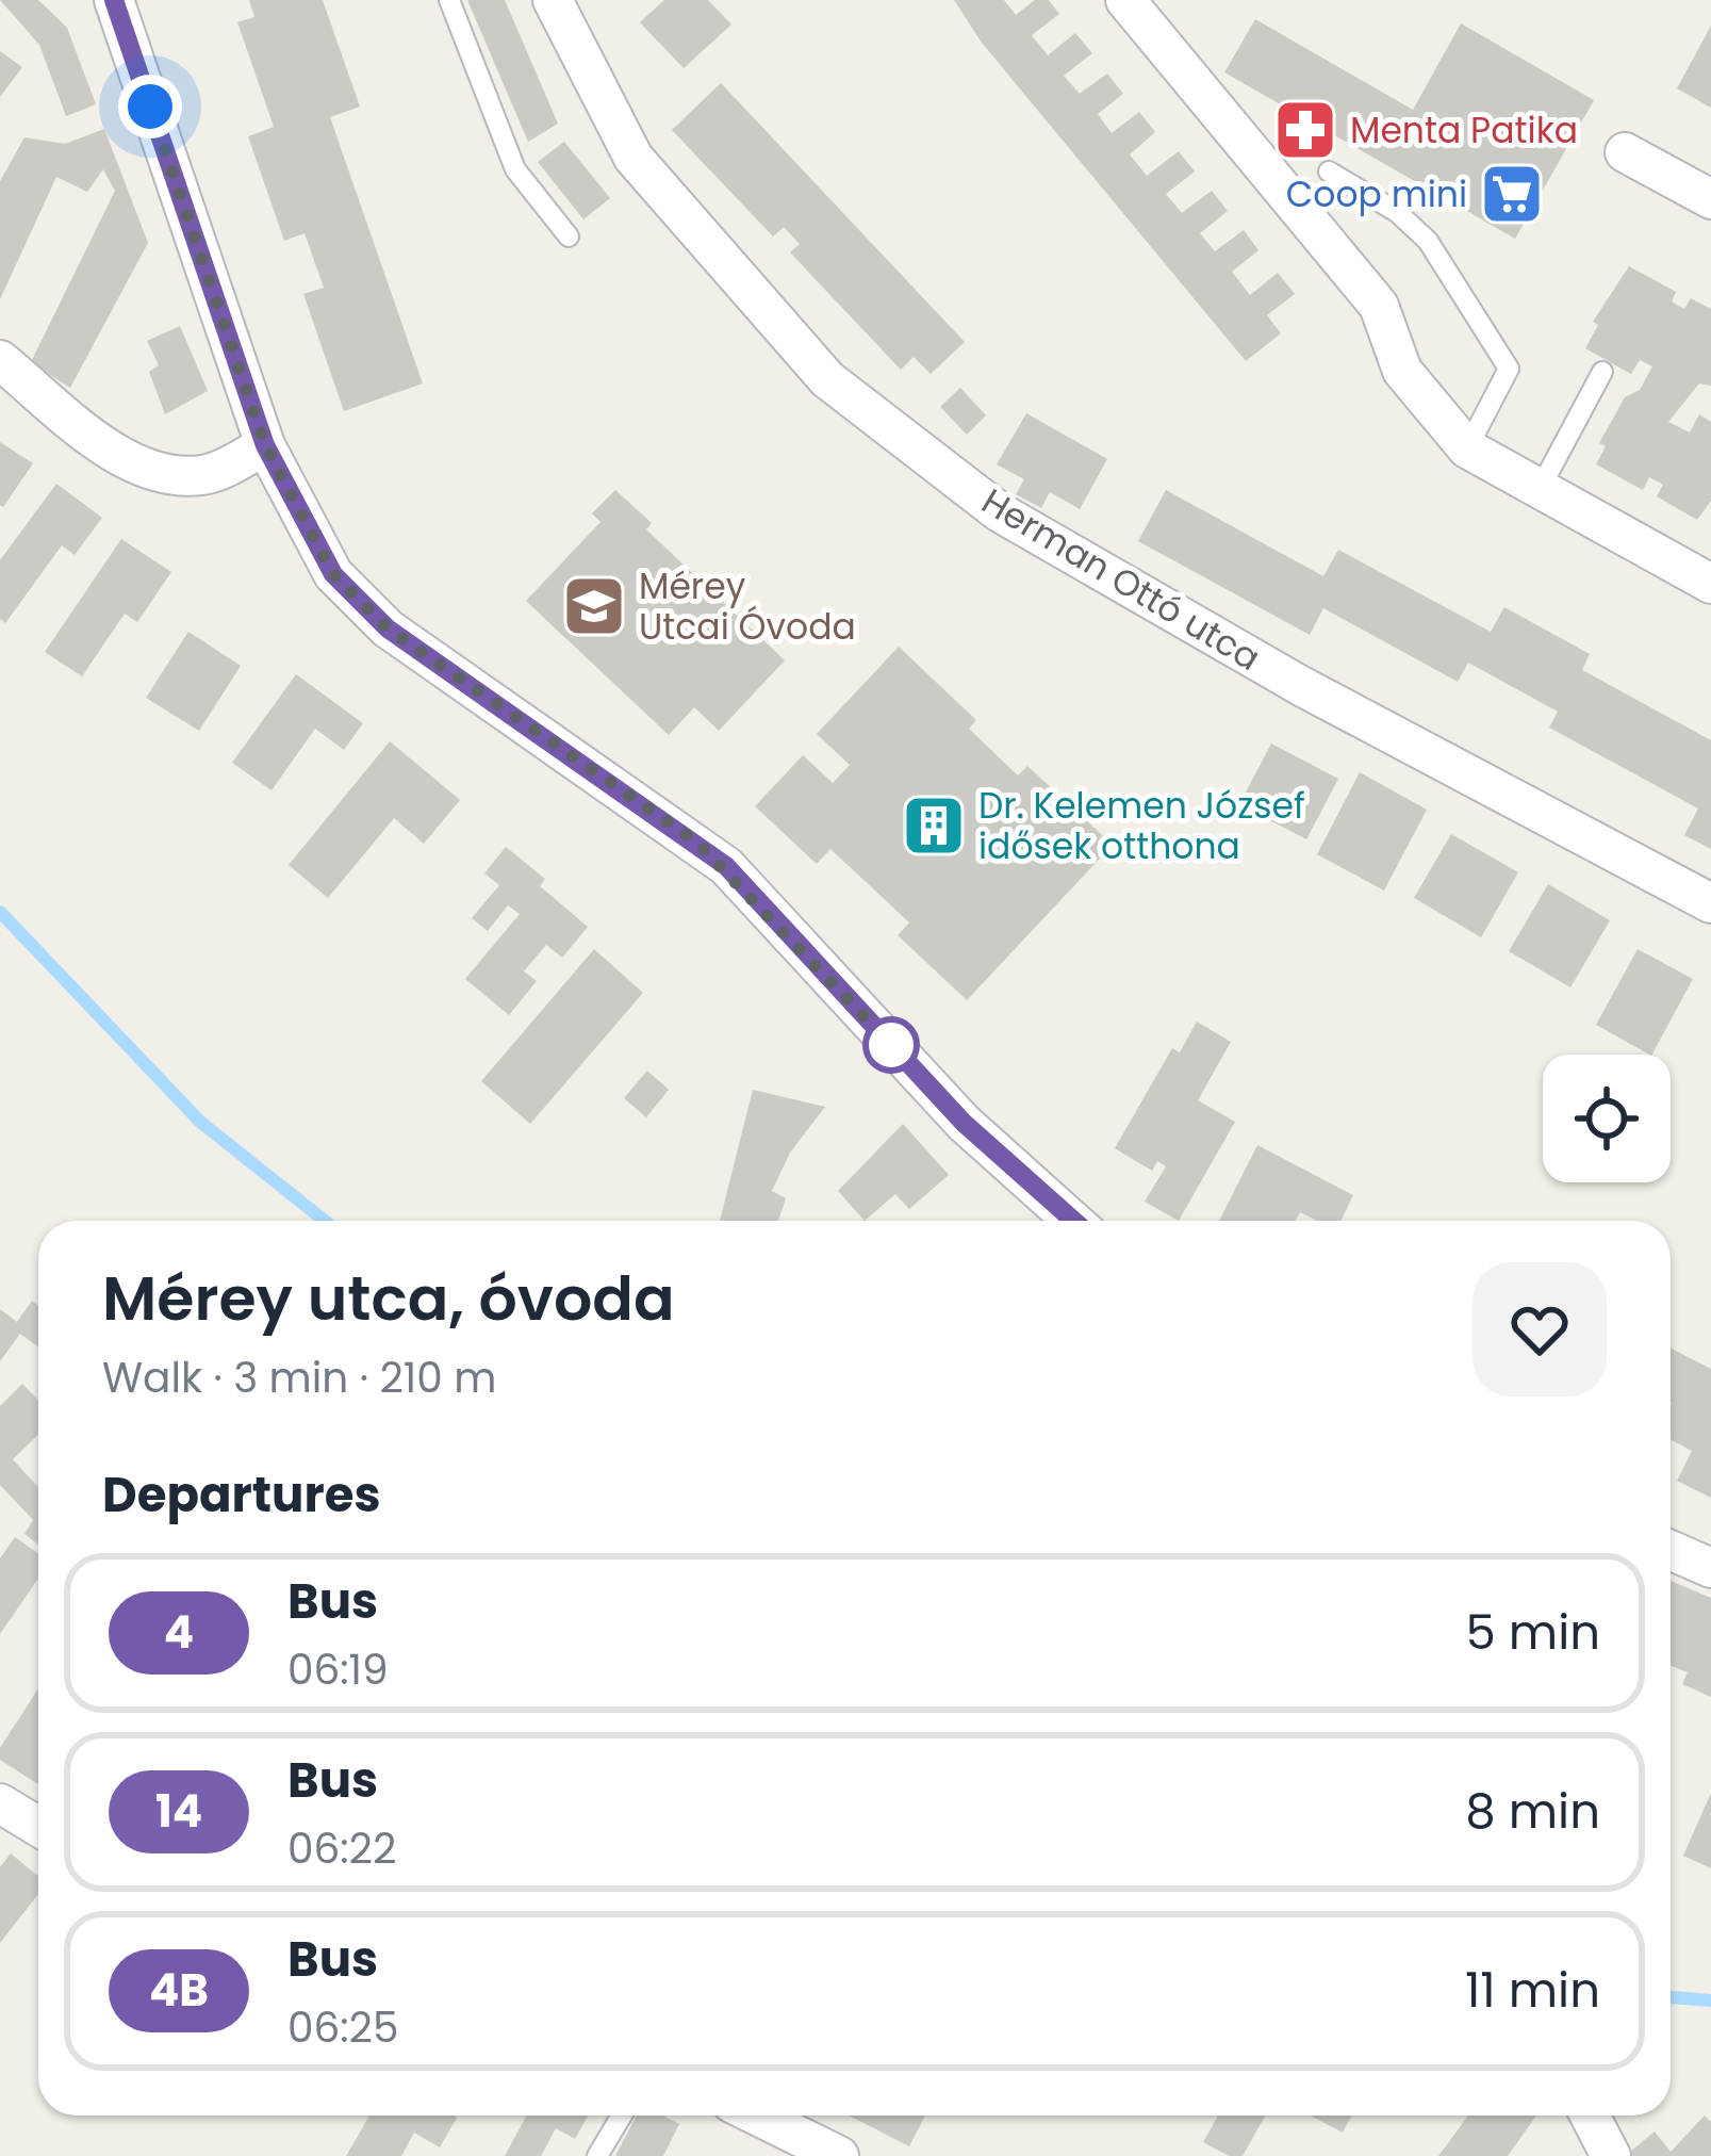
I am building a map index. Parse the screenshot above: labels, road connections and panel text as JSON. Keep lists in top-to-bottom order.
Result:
{
  "streets": {
    "street": ["Herman Ottó utca"]
  },
  "places": {
    "pharmacy": ["Menta Patika"],
    "supermarket": ["Coop mini"],
    "school or university": ["Mérey Utcai Óvoda"],
    "building": ["Dr. Kelemen József idősek otthona"]
  },
  "lines": ["bus line 4"],
  "page": {
    "heading": [
      ["Mérey utca, óvoda", "Walk · 3 min · 210 m"],
      "Departures"
    ],
    "list": [
      {
        "mark": "4",
        "name": "Bus",
        "note": "06:19",
        "value": "5 min"
      },
      {
        "mark": "14",
        "name": "Bus",
        "note": "06:22",
        "value": "8 min"
      },
      {
        "mark": "4B",
        "name": "Bus",
        "note": "06:25",
        "value": "11 min"
      }
    ]
  }
}
